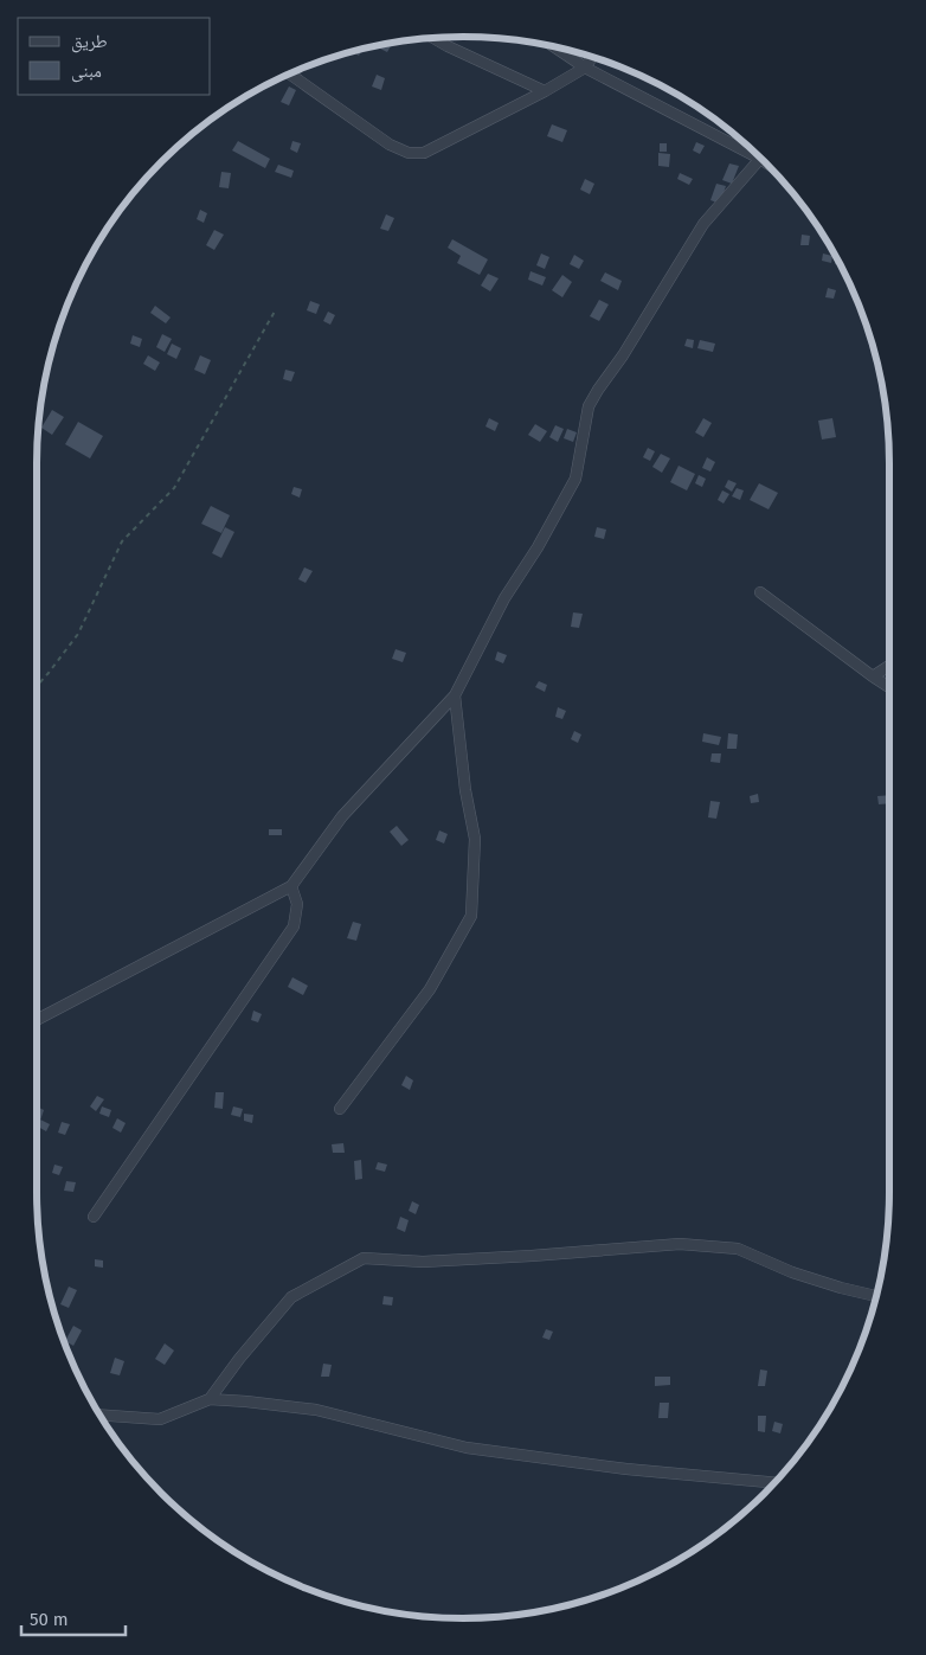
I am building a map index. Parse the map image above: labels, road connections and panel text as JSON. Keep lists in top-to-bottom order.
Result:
{
  "legend": ["طريق", "مبنى"],
  "scale_bar": "50 m"
}
